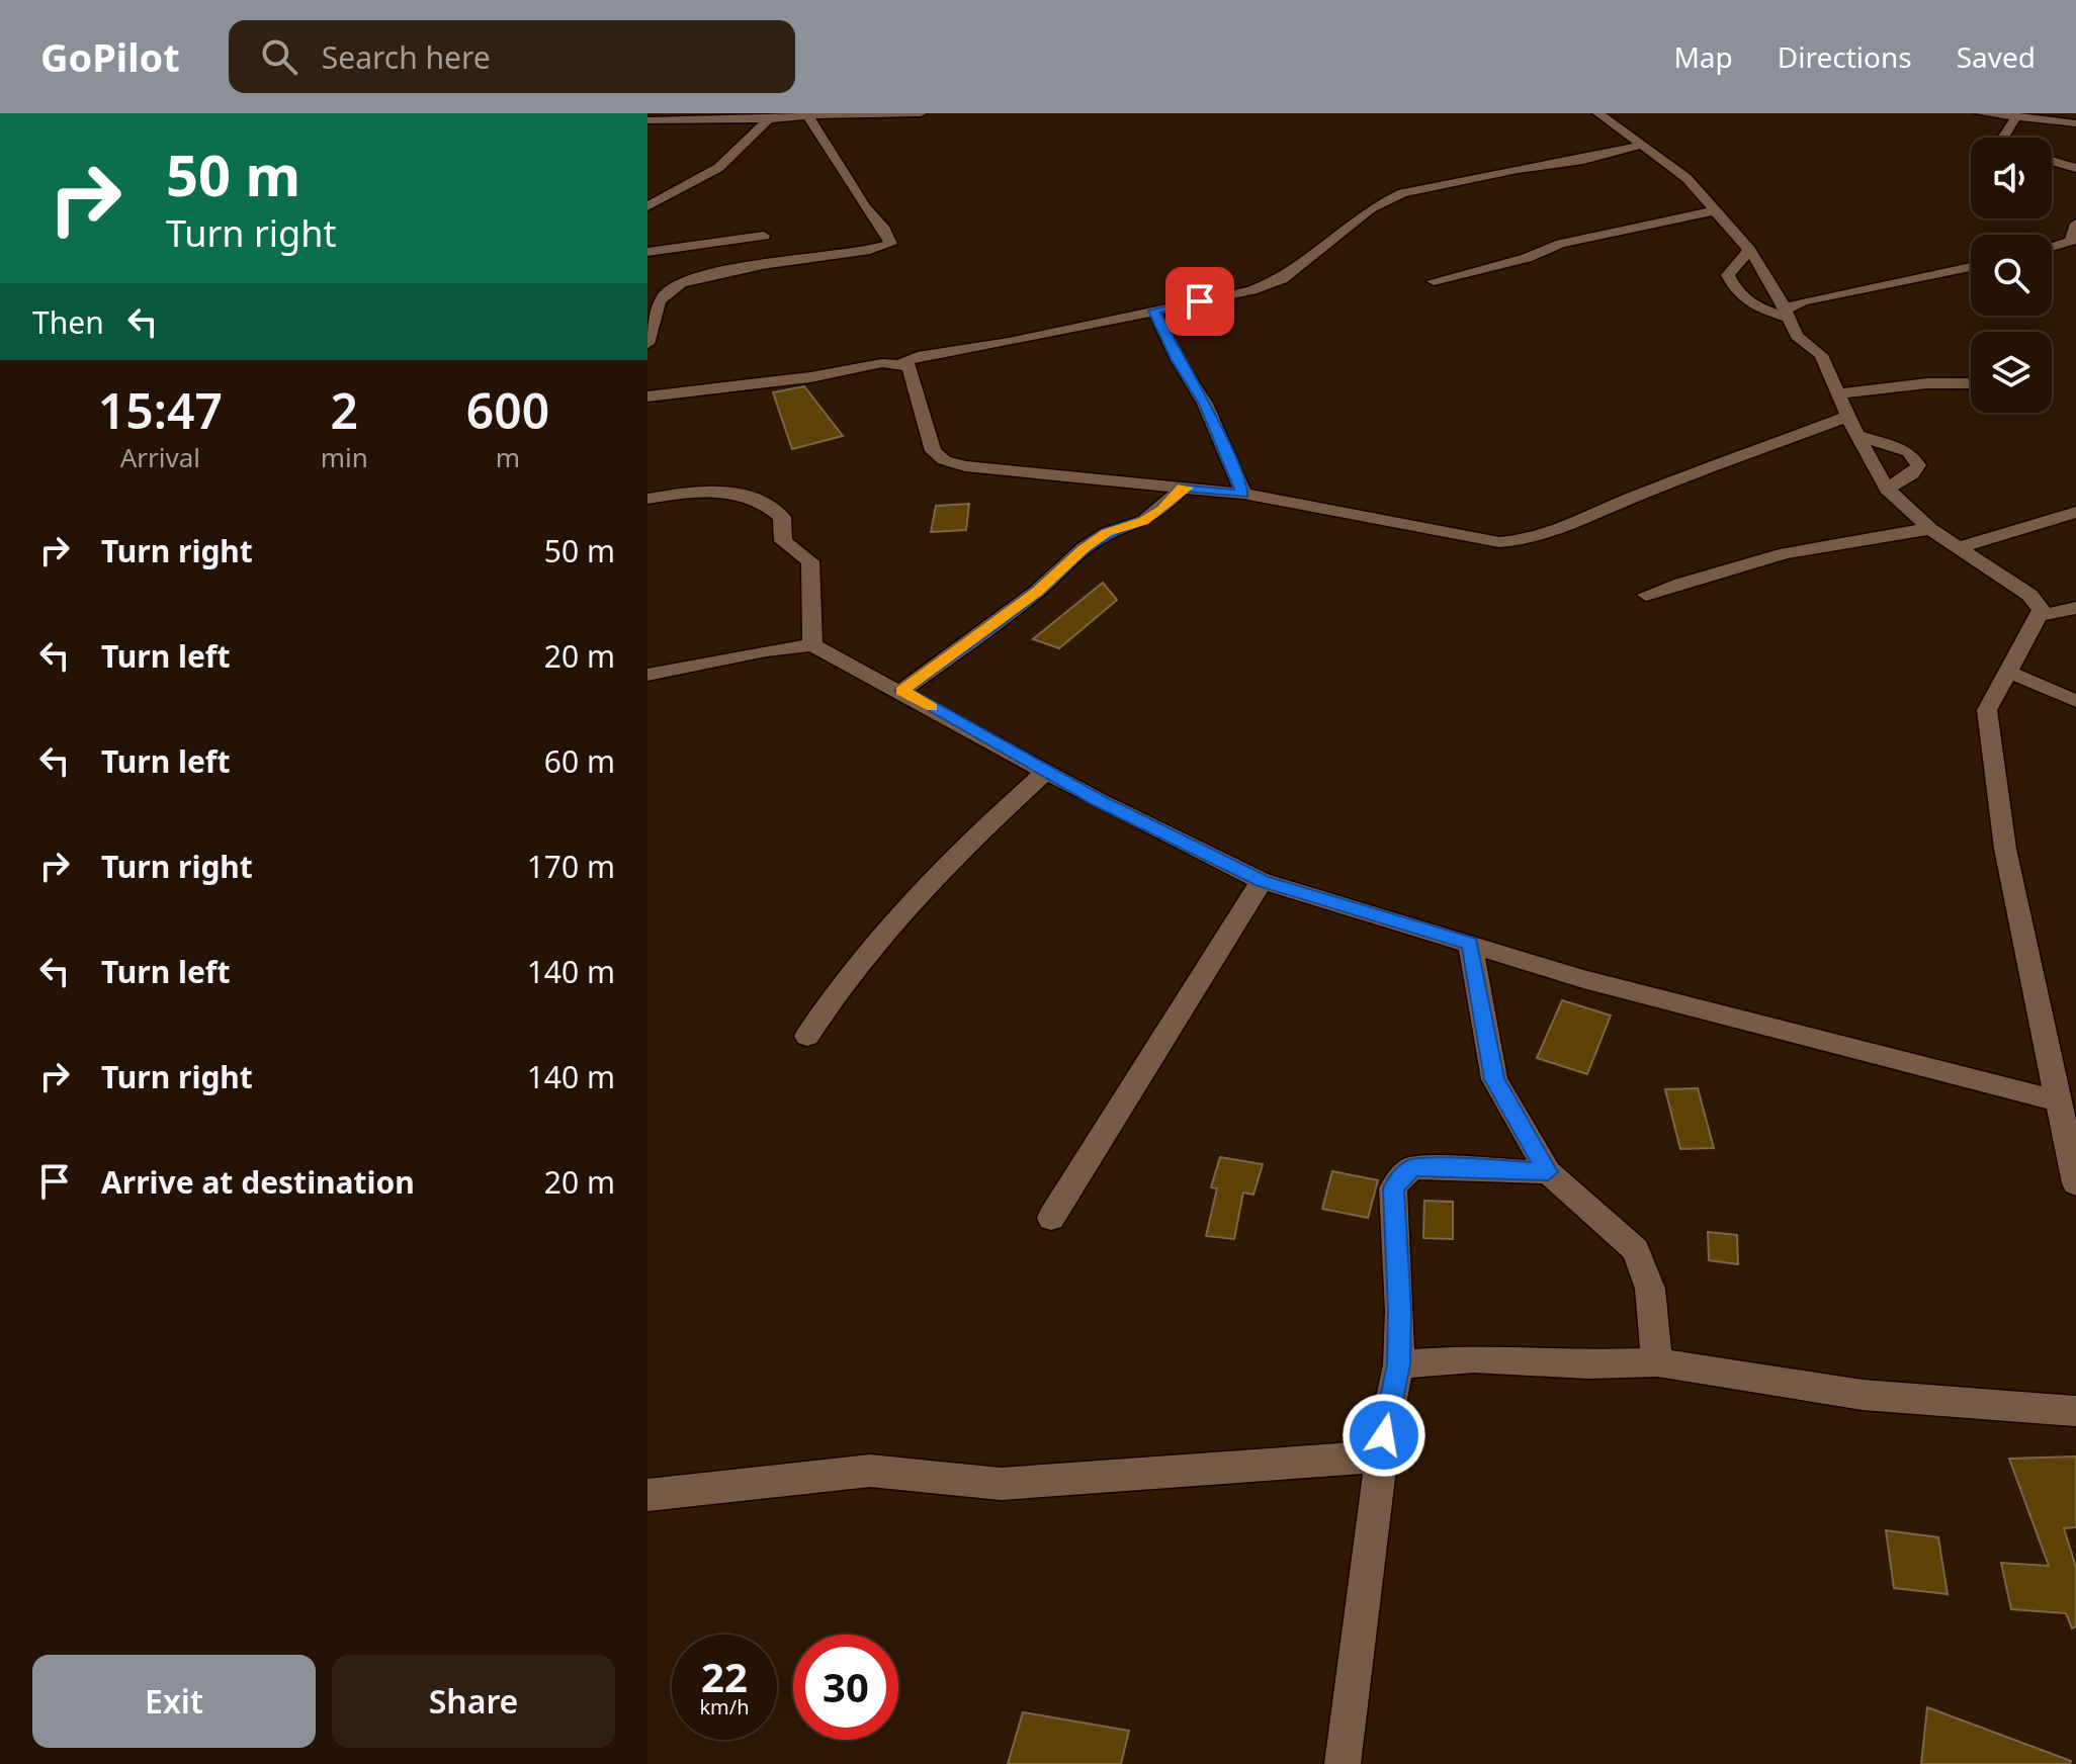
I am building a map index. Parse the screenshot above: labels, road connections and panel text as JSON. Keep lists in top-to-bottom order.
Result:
{
  "page": {
    "header": "GoPilot",
    "search": "Search here",
    "nav": ["Map", "Directions", "Saved"],
    "turn": ["50 m", "Turn right"],
    "then": "Then",
    "eta": [
      "15:47",
      "Arrival",
      "2",
      "min",
      "600",
      "m"
    ],
    "list": [
      {
        "name": "Turn right",
        "value": "50 m"
      },
      {
        "name": "Turn left",
        "value": "20 m"
      },
      {
        "name": "Turn left",
        "value": "60 m"
      },
      {
        "name": "Turn right",
        "value": "170 m"
      },
      {
        "name": "Turn left",
        "value": "140 m"
      },
      {
        "name": "Turn right",
        "value": "140 m"
      },
      {
        "name": "Arrive at destination",
        "value": "20 m"
      }
    ],
    "speed": "22 km/h",
    "limit": "30",
    "buttons": ["Exit", "Share"]
  }
}
